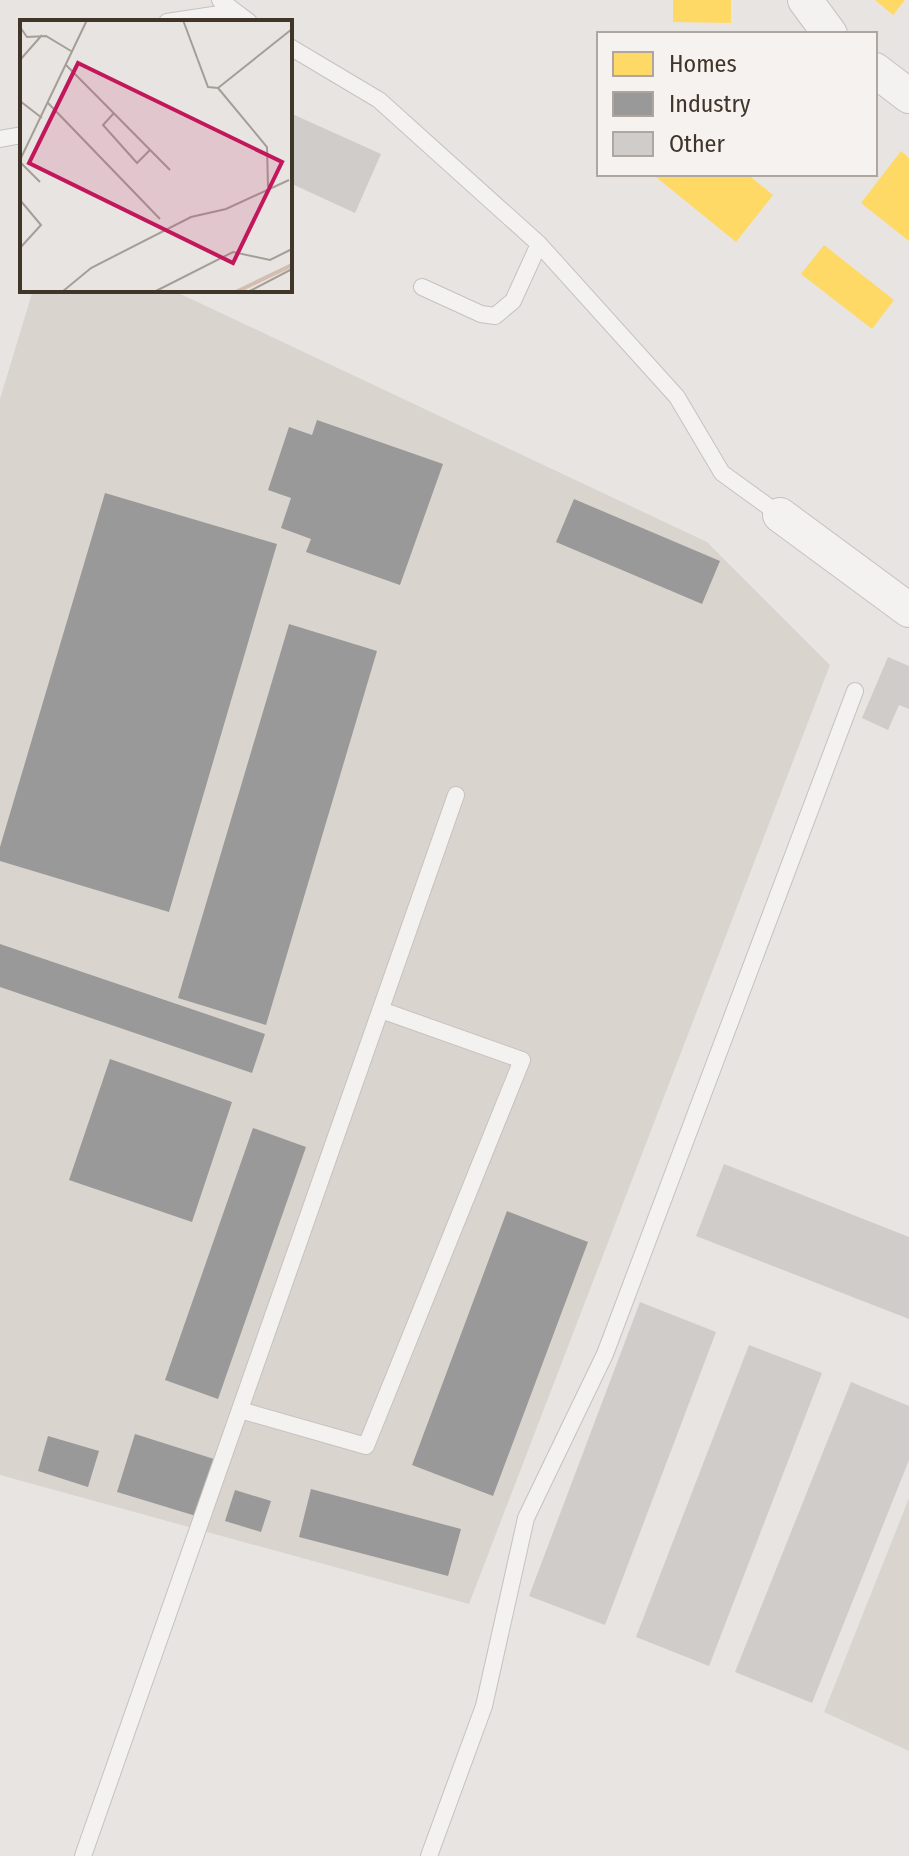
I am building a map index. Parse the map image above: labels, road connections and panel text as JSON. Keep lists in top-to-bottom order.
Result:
{
  "legend": ["Homes", "Industry", "Other"]
}
